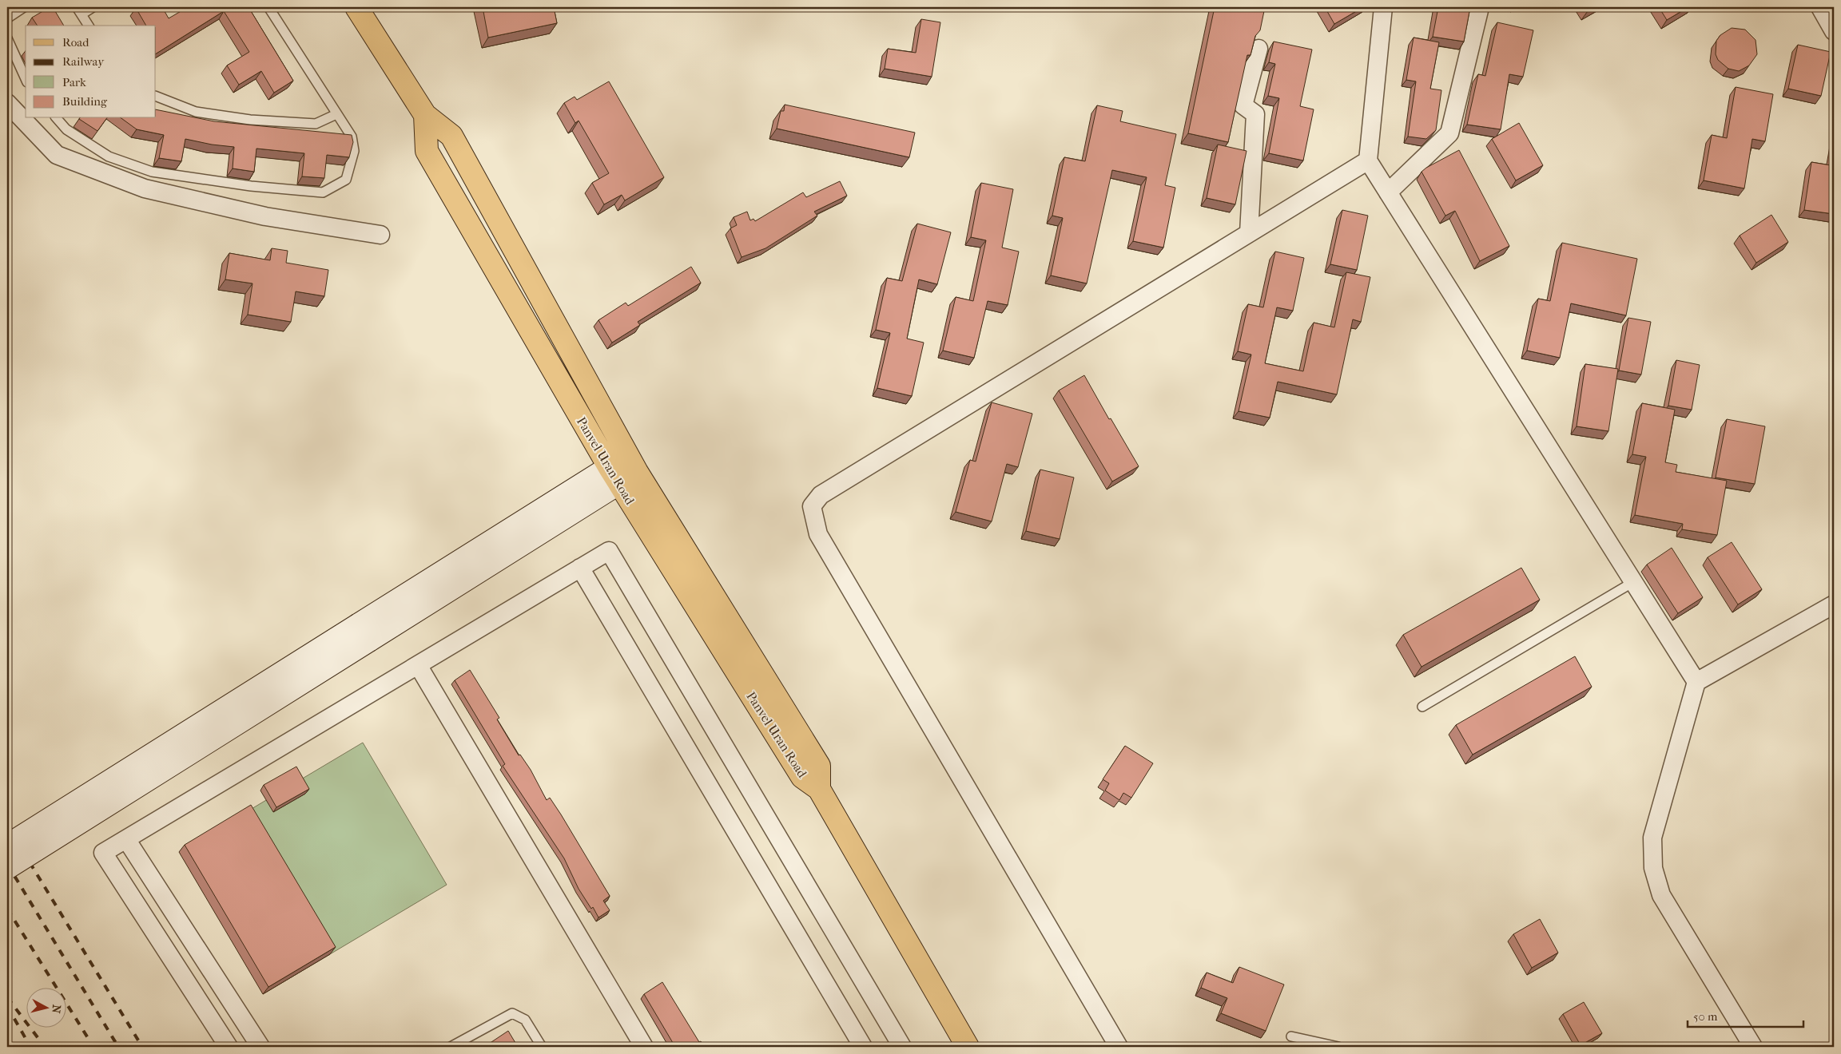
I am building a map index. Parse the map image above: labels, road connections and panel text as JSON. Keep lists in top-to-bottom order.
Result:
{
  "streets": {
    "main road": ["Panvel Uran Road"]
  },
  "legend": [
    "Road",
    "Railway",
    "Park",
    "Building"
  ],
  "scale_bar": "50 m",
  "north": "right"
}
